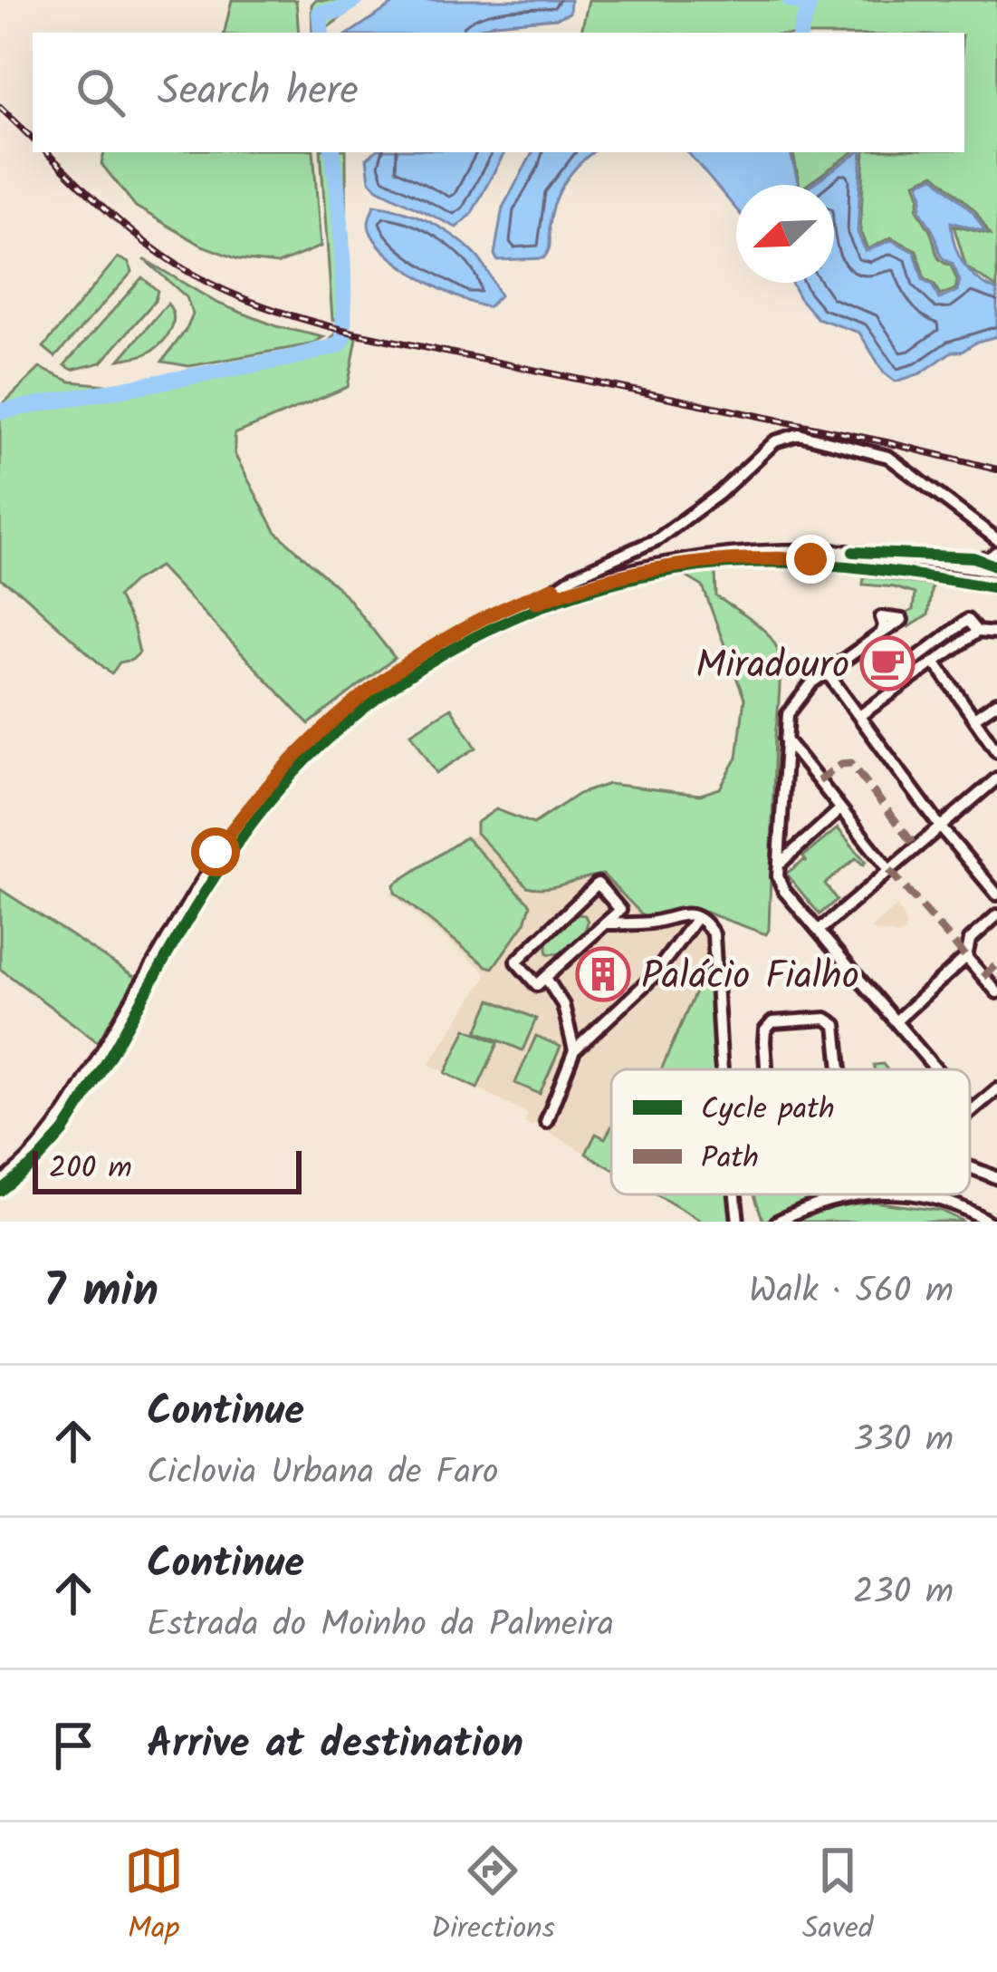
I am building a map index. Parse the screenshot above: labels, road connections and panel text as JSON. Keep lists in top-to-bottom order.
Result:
{
  "places": {
    "cafe": ["Miradouro"],
    "building": ["Palácio Fialho"]
  },
  "legend": ["Cycle path", "Path"],
  "scale_bar": "200 m",
  "north": "bottom left",
  "page": {
    "search": "Search here",
    "scale": "200 m",
    "heading": ["7 min", "Walk · 560 m"],
    "list": [
      ["Continue", "Ciclovia Urbana de Faro", "330 m"],
      ["Continue", "Estrada do Moinho da Palmeira", "230 m"],
      "Arrive at destination"
    ],
    "nav": ["Map", "Directions", "Saved"]
  }
}
